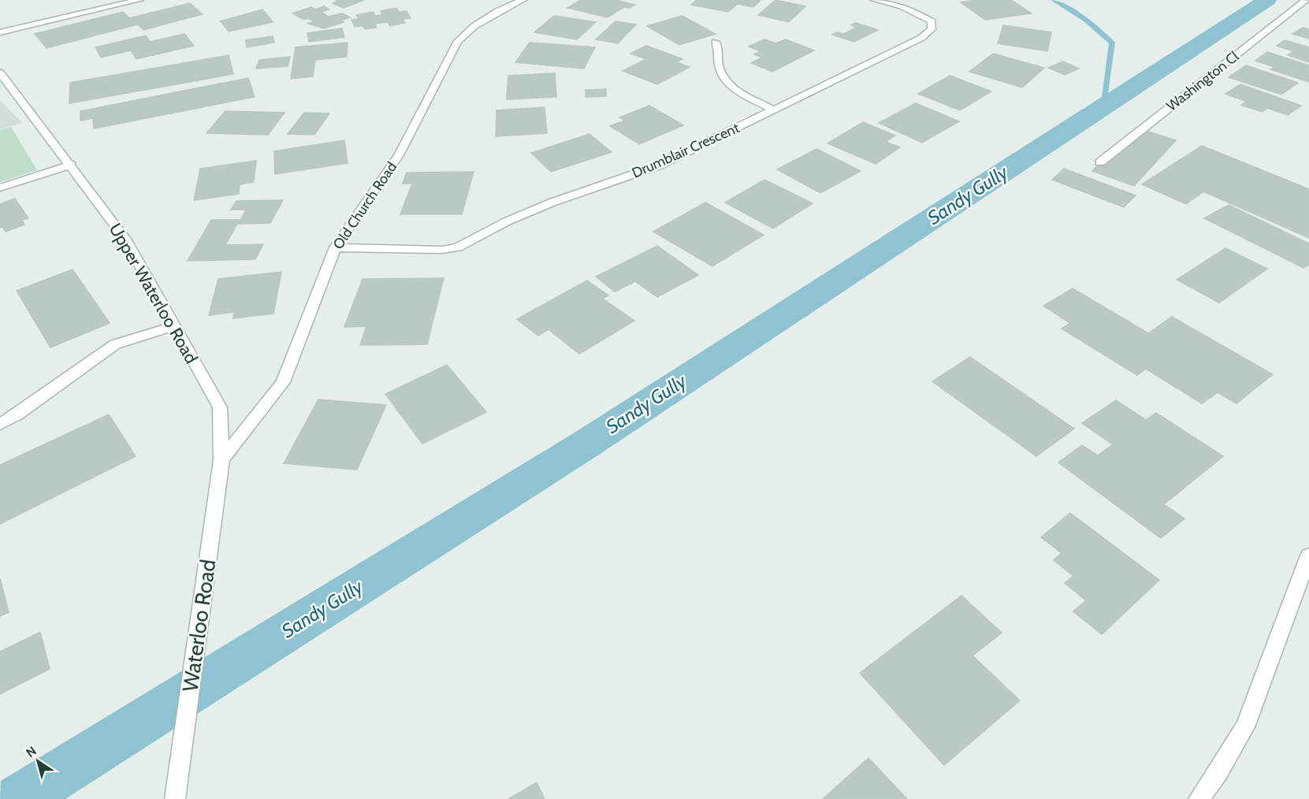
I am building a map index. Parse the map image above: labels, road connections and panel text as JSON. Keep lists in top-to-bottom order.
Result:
{
  "streets": {
    "street": [
      "Washington Cl",
      "Drumblair Crescent",
      "Old Church Road",
      "Upper Waterloo Road",
      "Waterloo Road"
    ]
  },
  "crossings": [
    ["Drumblair Crescent", "Old Church Road"],
    ["Old Church Road", "Upper Waterloo Road"],
    ["Old Church Road", "Waterloo Road"],
    ["Upper Waterloo Road", "Waterloo Road"]
  ],
  "water": ["Sandy Gully"],
  "north": "top left"
}
